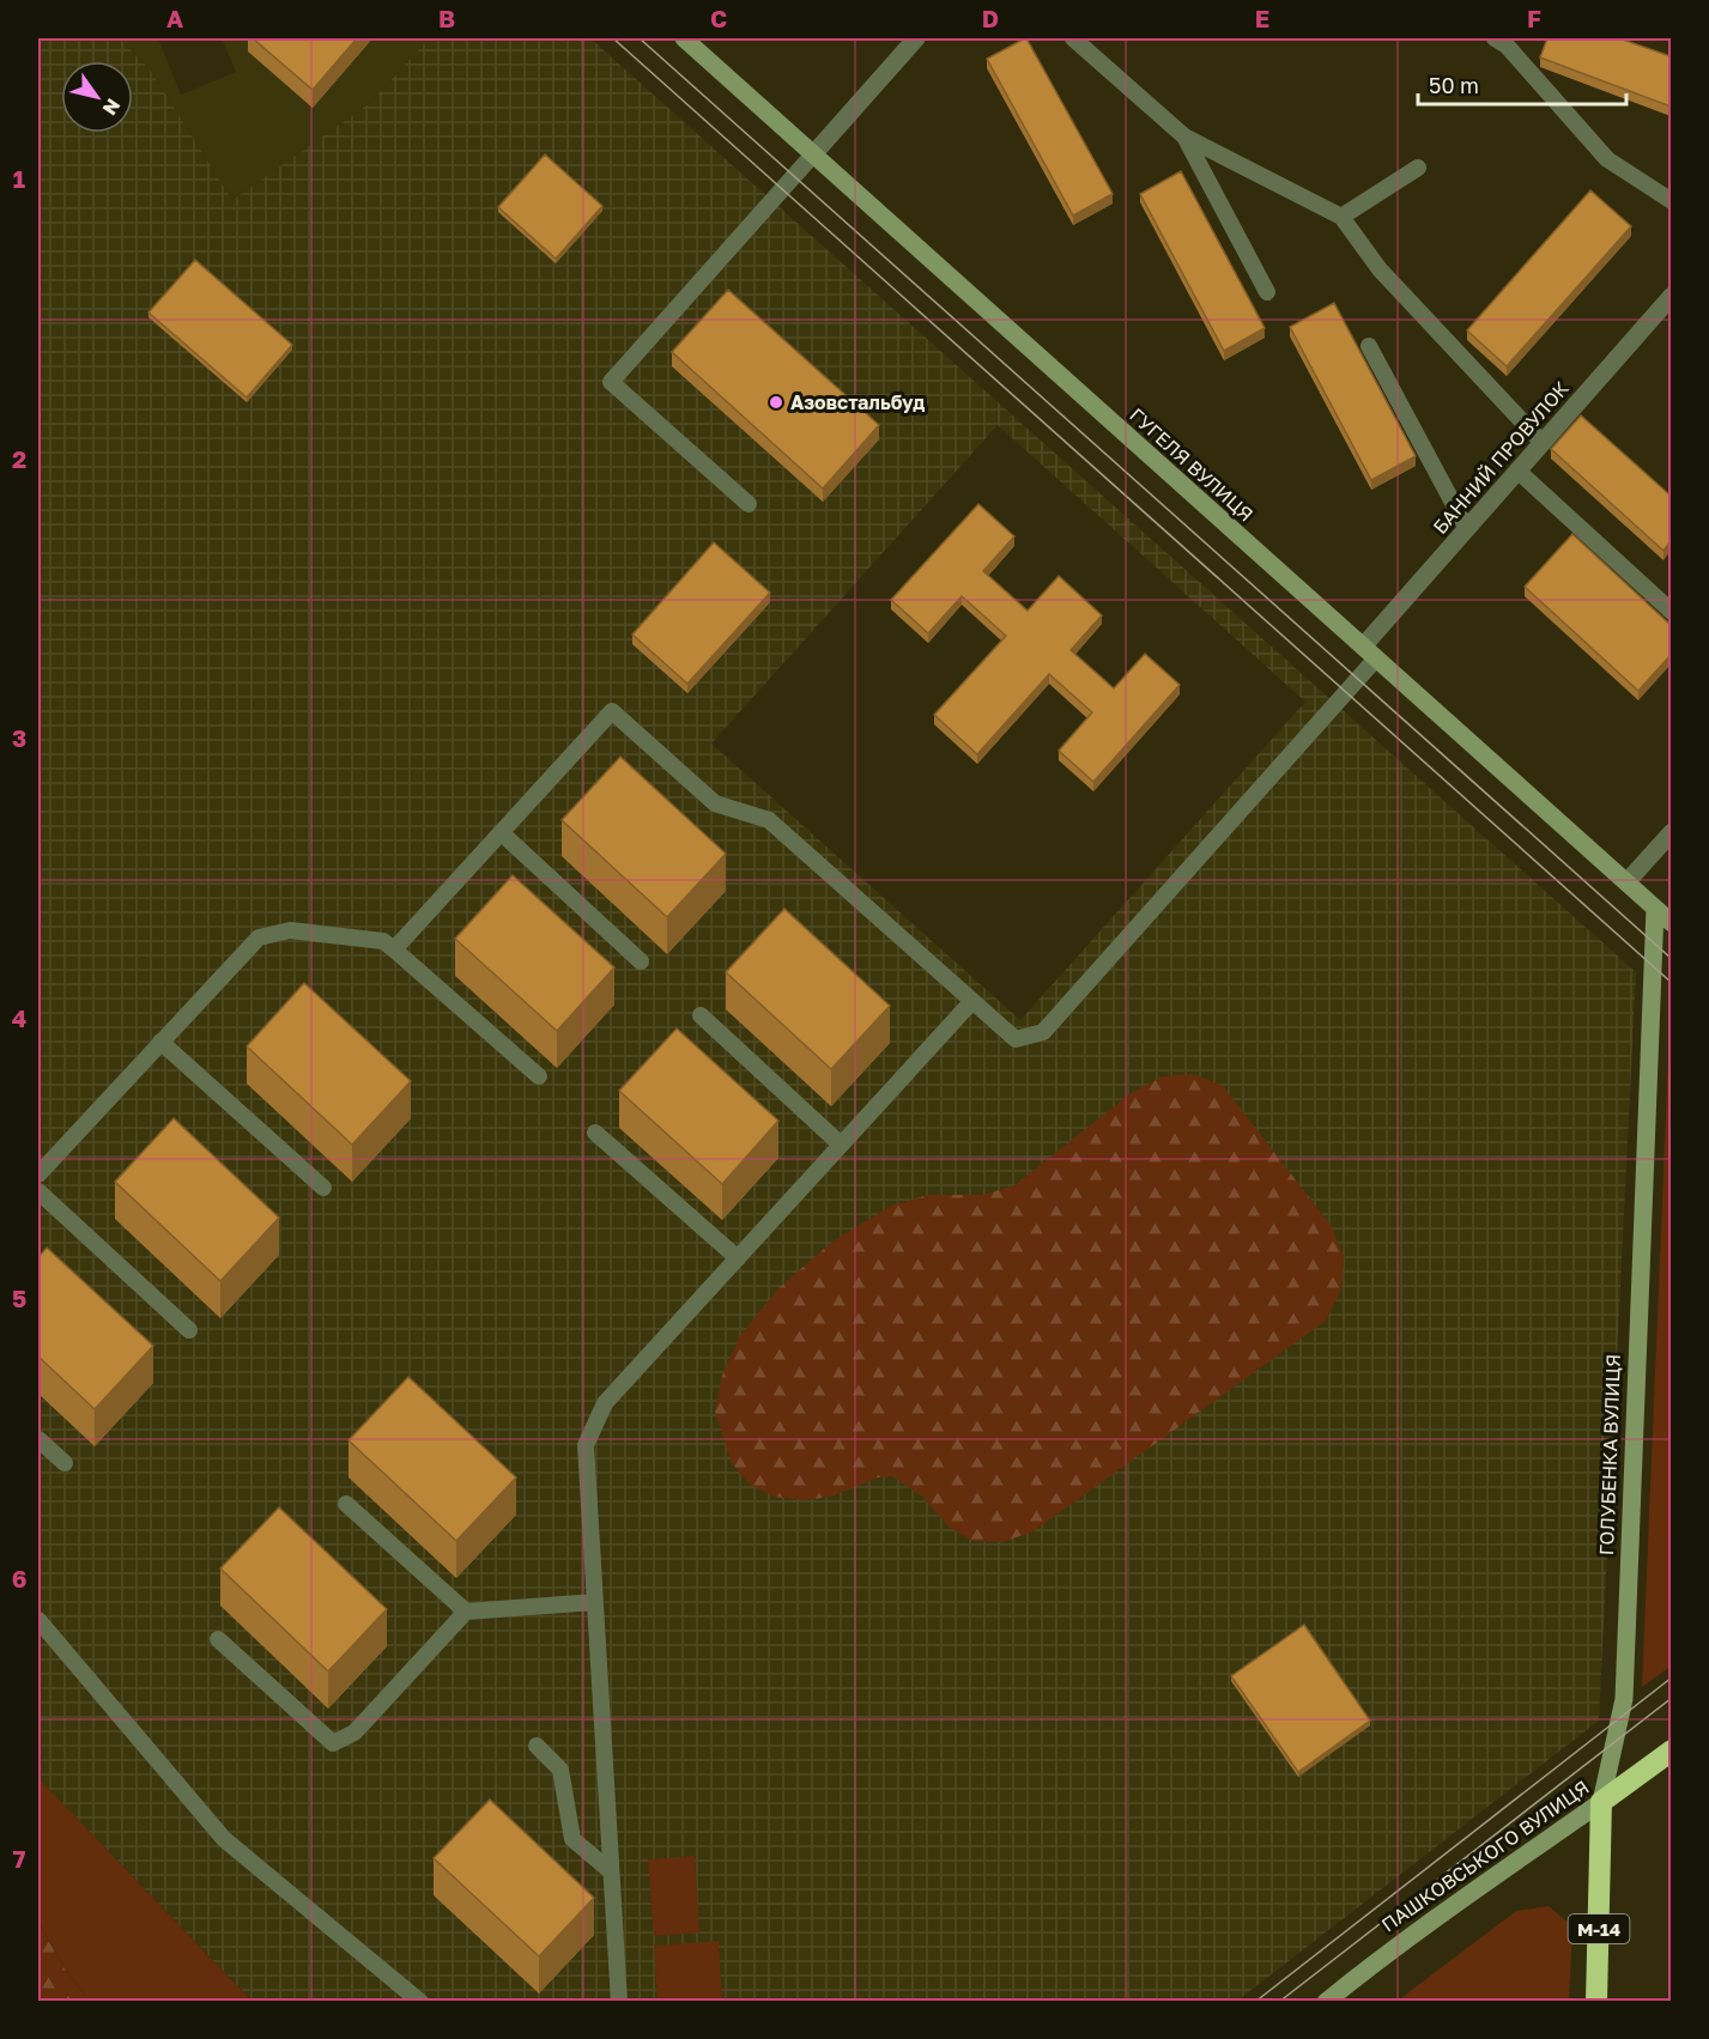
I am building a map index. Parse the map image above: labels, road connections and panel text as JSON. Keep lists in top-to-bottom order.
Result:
{
  "streets": {
    "highway": ["ГОЛУБЕНКА ВУЛИЦЯ", "ПАШКОВСЬКОГО ВУЛИЦЯ", "М-14"],
    "street": ["БАННИЙ ПРОВУЛОК", "ГУГЕЛЯ ВУЛИЦЯ"]
  },
  "crossings": [
    ["БАННИЙ ПРОВУЛОК", "ГУГЕЛЯ ВУЛИЦЯ"],
    ["ГУГЕЛЯ ВУЛИЦЯ", "ГОЛУБЕНКА ВУЛИЦЯ"],
    ["ГОЛУБЕНКА ВУЛИЦЯ", "ПАШКОВСЬКОГО ВУЛИЦЯ"]
  ],
  "places": ["Азовстальбуд"],
  "scale_bar": "50 m",
  "north": "bottom right",
  "grid": {
    "columns": [
      "A",
      "B",
      "C",
      "D",
      "E",
      "F"
    ],
    "rows": [
      "1",
      "2",
      "3",
      "4",
      "5",
      "6",
      "7"
    ]
  }
}
